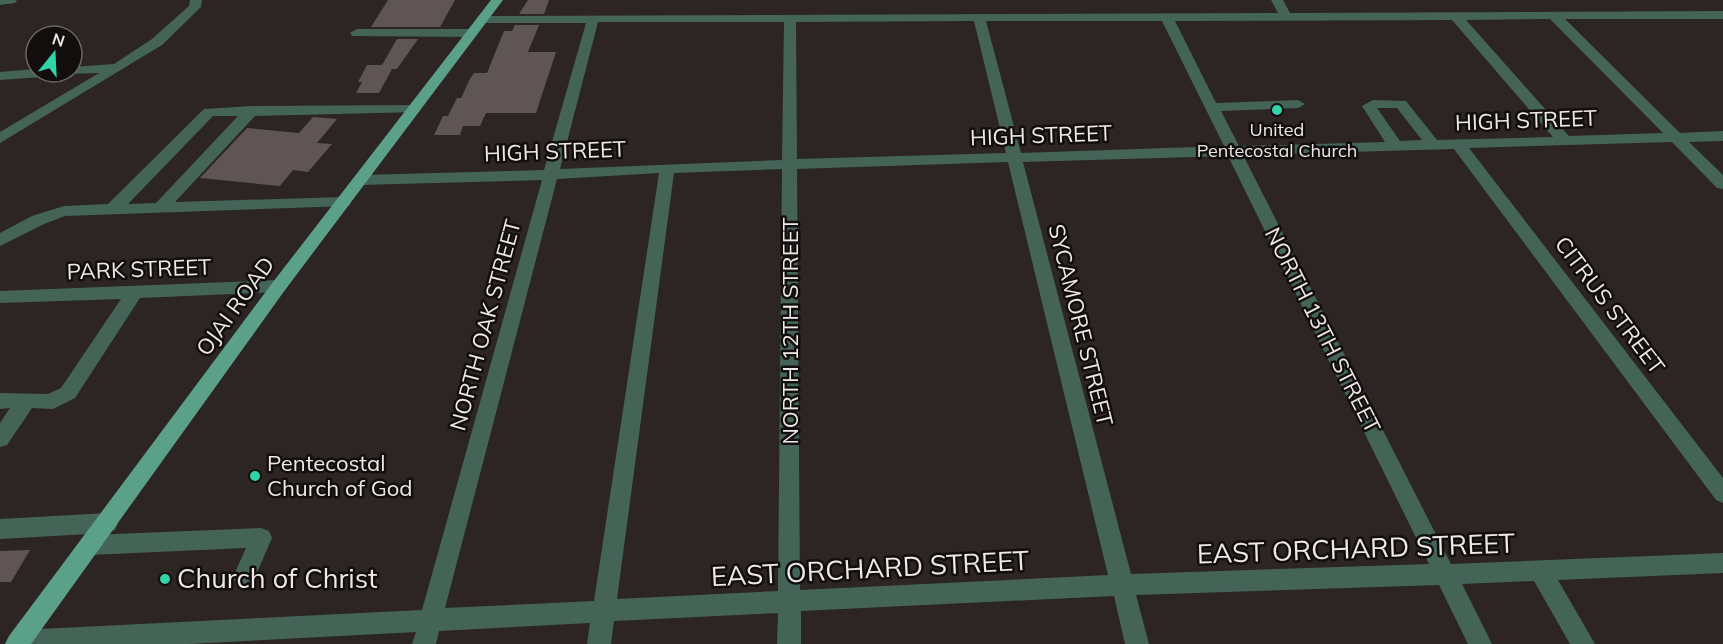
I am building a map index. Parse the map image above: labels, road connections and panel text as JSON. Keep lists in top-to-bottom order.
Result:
{
  "streets": {
    "main road": ["OJAI ROAD"],
    "street": [
      "HIGH STREET",
      "PARK STREET",
      "CITRUS STREET",
      "NORTH OAK STREET",
      "SYCAMORE STREET",
      "NORTH 13TH STREET",
      "NORTH 12TH STREET",
      "EAST ORCHARD STREET"
    ]
  },
  "crossings": [
    ["HIGH STREET", "CITRUS STREET"],
    ["HIGH STREET", "OJAI ROAD"],
    ["HIGH STREET", "NORTH OAK STREET"],
    ["HIGH STREET", "SYCAMORE STREET"],
    ["HIGH STREET", "NORTH 13TH STREET"],
    ["HIGH STREET", "NORTH 12TH STREET"],
    ["PARK STREET", "OJAI ROAD"],
    ["OJAI ROAD", "EAST ORCHARD STREET"],
    ["NORTH OAK STREET", "EAST ORCHARD STREET"],
    ["SYCAMORE STREET", "EAST ORCHARD STREET"],
    ["NORTH 13TH STREET", "EAST ORCHARD STREET"],
    ["NORTH 12TH STREET", "EAST ORCHARD STREET"]
  ],
  "places": ["United Pentecostal Church", "Pentecostal Church of God", "Church of Christ"],
  "north": "top"
}
